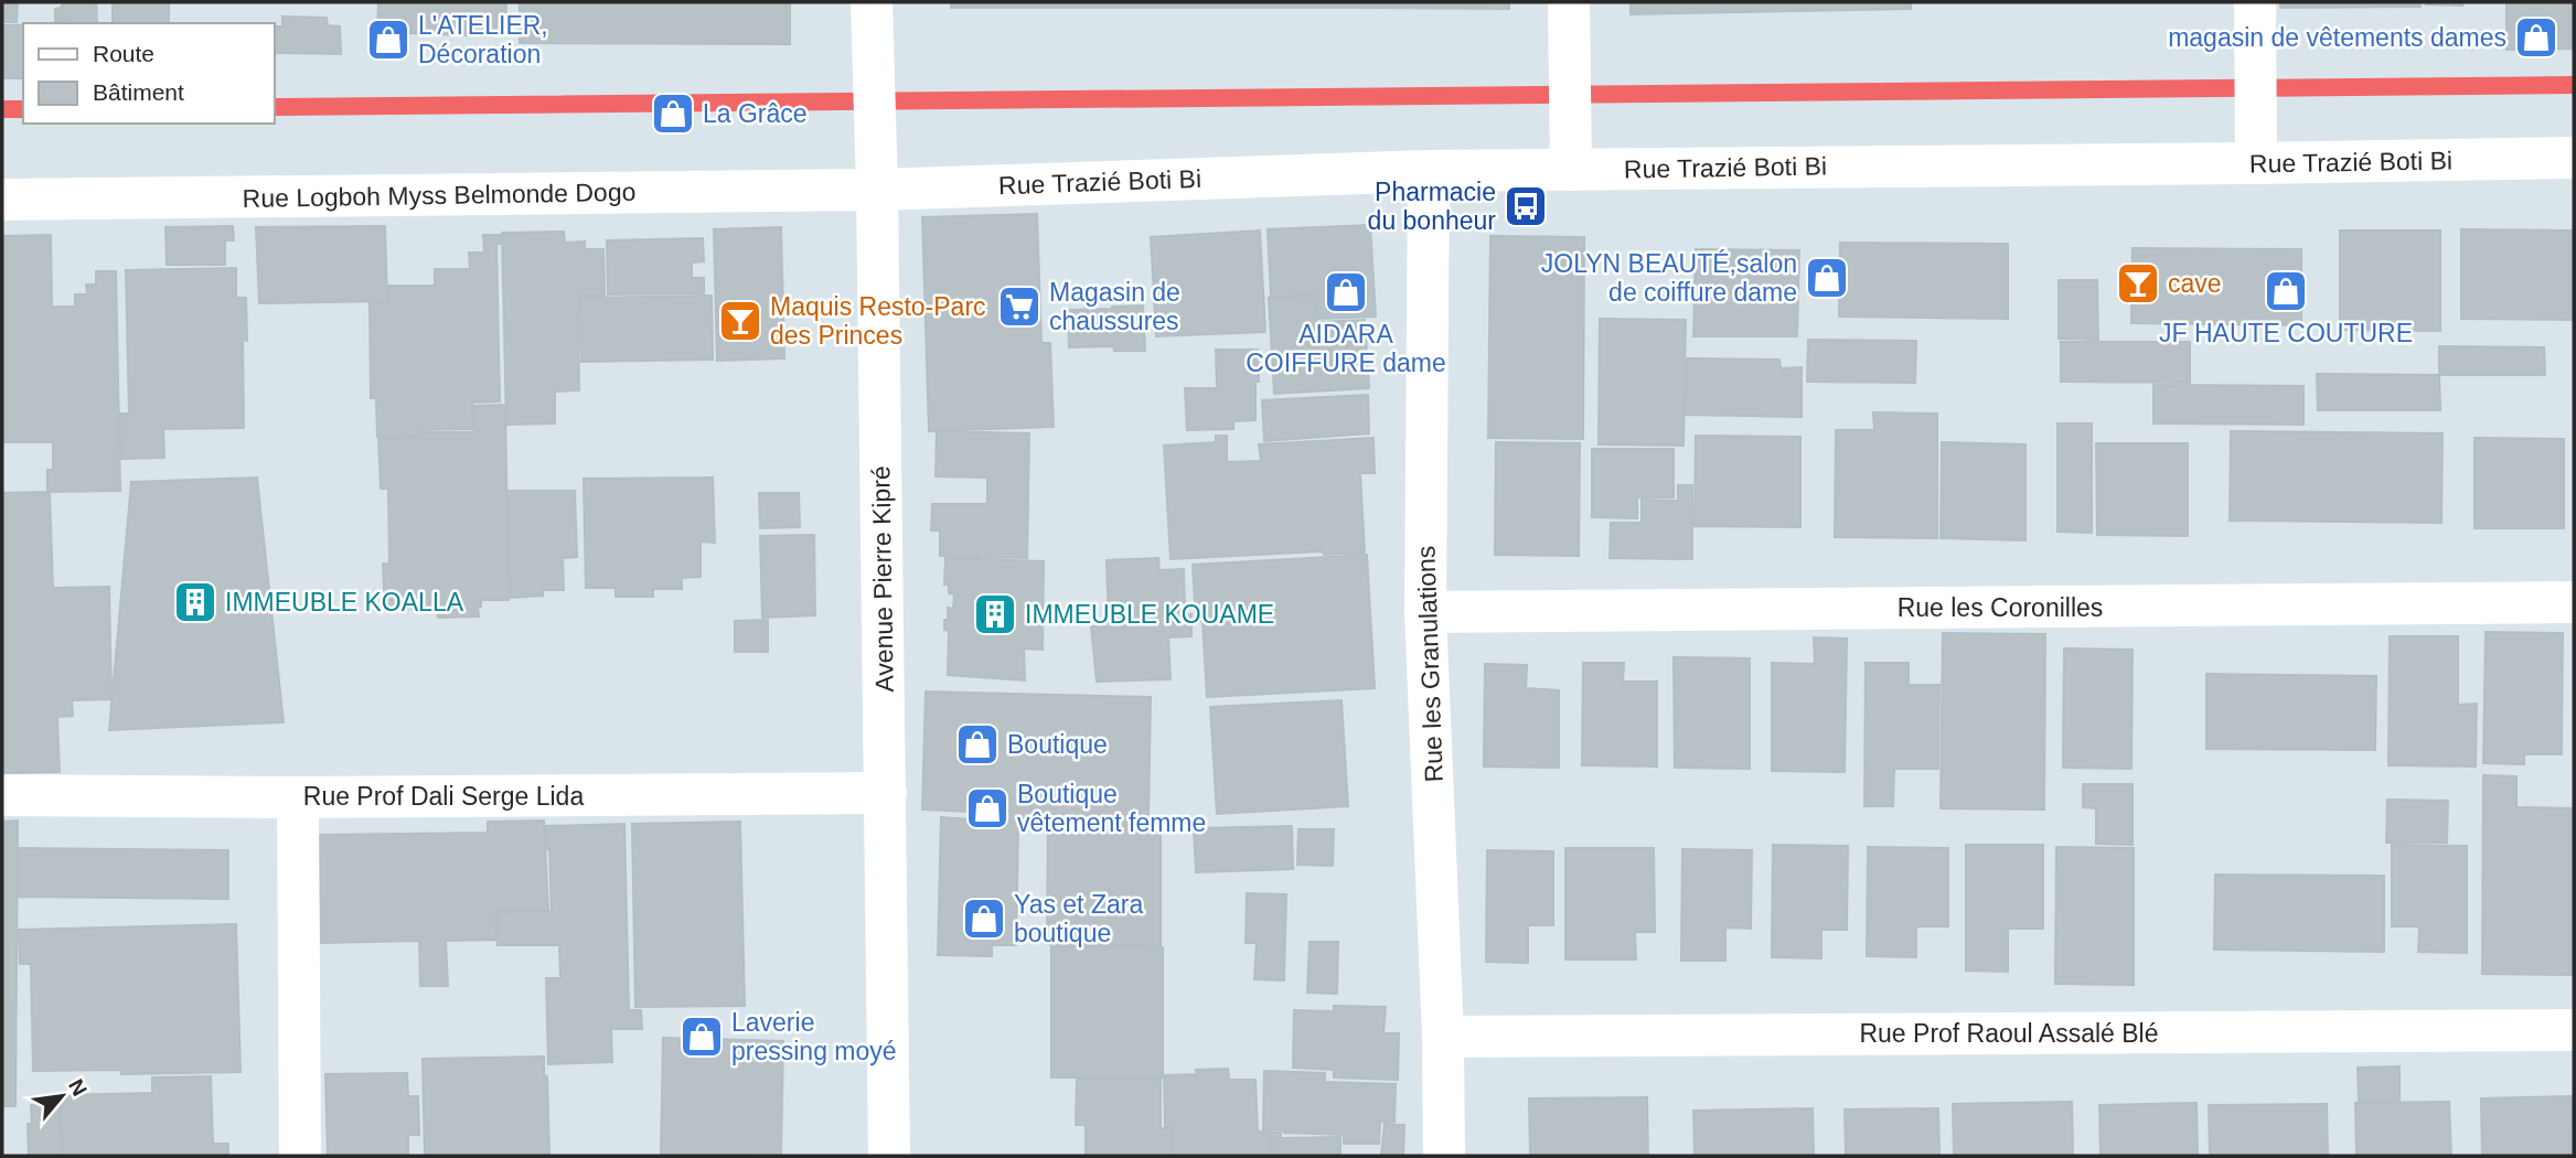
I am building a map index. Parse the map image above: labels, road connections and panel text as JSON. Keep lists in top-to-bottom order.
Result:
{
  "streets": {
    "street": [
      "Rue Trazié Boti Bi",
      "Rue Logboh Myss Belmonde Dogo",
      "Avenue Pierre Kipré",
      "Rue les Coronilles",
      "Rue les Granulations",
      "Rue Prof Dali Serge Lida",
      "Rue Prof Raoul Assalé Blé"
    ]
  },
  "crossings": [
    ["Rue Trazié Boti Bi", "Rue Logboh Myss Belmonde Dogo"],
    ["Rue Trazié Boti Bi", "Avenue Pierre Kipré"],
    ["Rue Trazié Boti Bi", "Rue les Granulations"],
    ["Rue Logboh Myss Belmonde Dogo", "Avenue Pierre Kipré"],
    ["Avenue Pierre Kipré", "Rue Prof Dali Serge Lida"],
    ["Rue les Coronilles", "Rue les Granulations"],
    ["Rue les Granulations", "Rue Prof Raoul Assalé Blé"]
  ],
  "places": {
    "shop": [
      "magasin de vêtements dames",
      "L'ATELIER, Décoration",
      "La Grâce",
      "JOLYN BEAUTÉ,salon de coiffure dame",
      "JF HAUTE COUTURE",
      "AIDARA COIFFURE dame",
      "Boutique",
      "Boutique vêtement femme",
      "Yas et Zara boutique",
      "Laverie pressing moyé"
    ],
    "bus stop": ["Pharmacie du bonheur"],
    "bar": ["cave", "Maquis Resto-Parc des Princes"],
    "supermarket": ["Magasin de chaussures"],
    "building": ["IMMEUBLE KOALLA", "IMMEUBLE KOUAME"]
  },
  "legend": ["Route", "Bâtiment"],
  "north": "top right"
}
